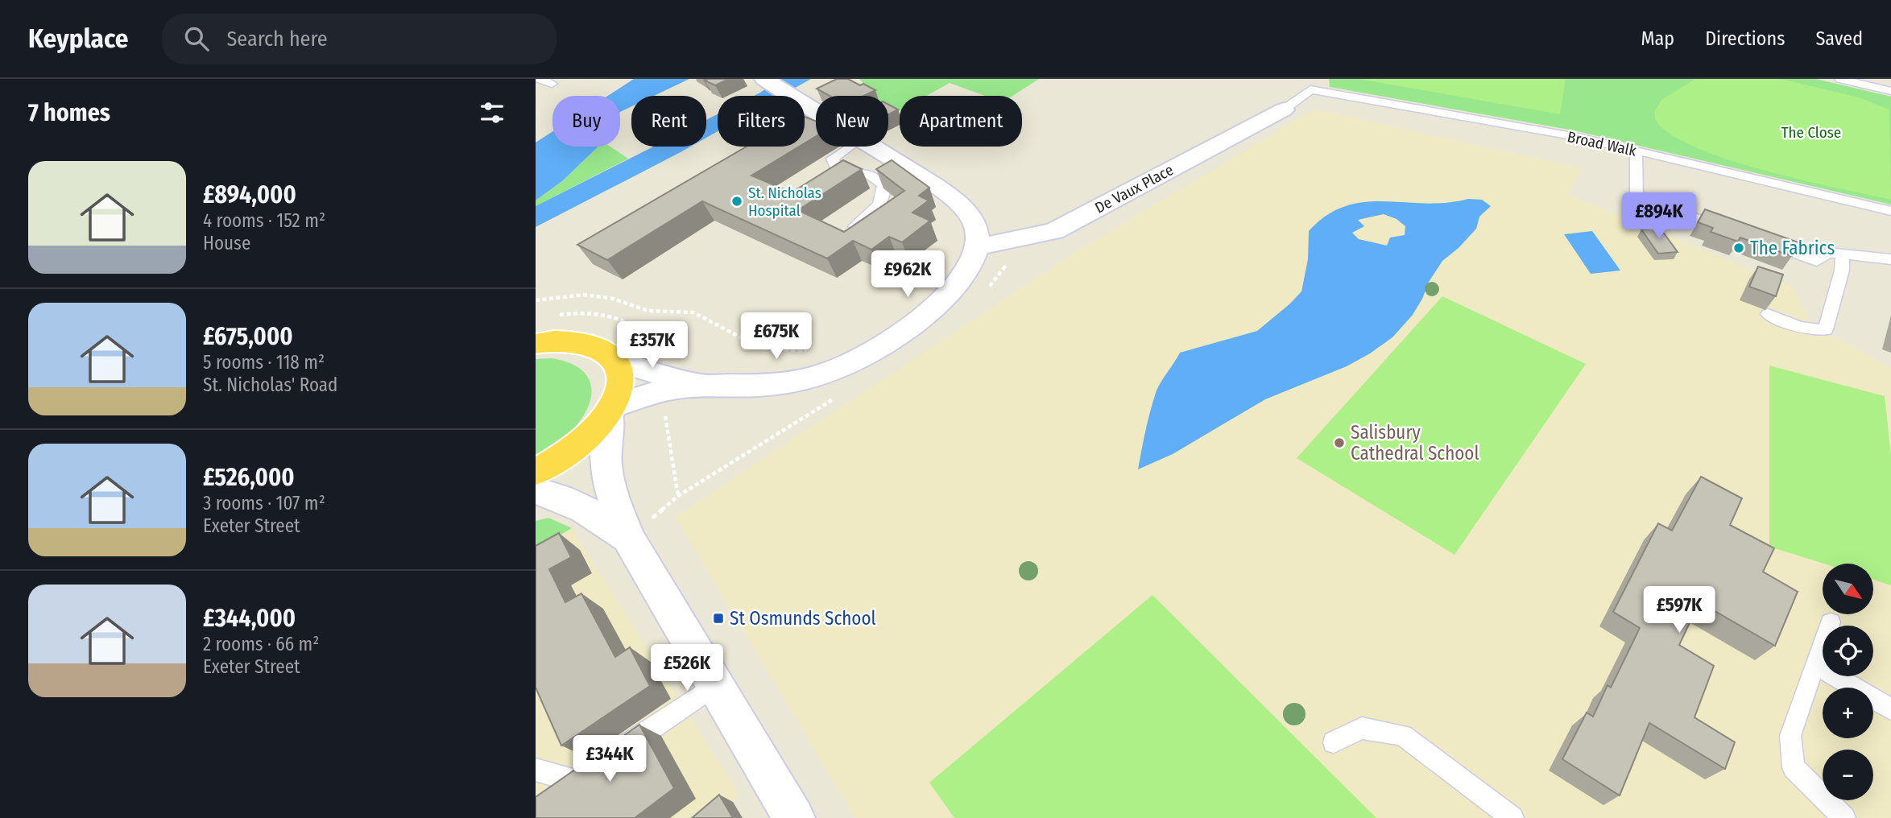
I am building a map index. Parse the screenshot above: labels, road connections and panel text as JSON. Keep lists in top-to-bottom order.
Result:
{
  "streets": {
    "street": ["De Vaux Place"],
    "lane": ["Broad Walk"]
  },
  "parks": ["The Close"],
  "places": {
    "other": ["St. Nicholas Hospital", "The Fabrics", "Salisbury Cathedral School"],
    "transit": ["St Osmunds School"]
  },
  "north": "bottom right",
  "page": {
    "header": "Keyplace",
    "search": "Search here",
    "nav": ["Map", "Directions", "Saved"],
    "heading": "7 homes",
    "chip": [
      "Buy",
      "Rent",
      "Filters",
      "New",
      "Apartment"
    ],
    "list": [
      {
        "name": "£894,000",
        "note": "4 rooms · 152 m² · House"
      },
      {
        "name": "£675,000",
        "note": "5 rooms · 118 m² · St. Nicholas' Road"
      },
      {
        "name": "£526,000",
        "note": "3 rooms · 107 m² · Exeter Street"
      },
      {
        "name": "£344,000",
        "note": "2 rooms · 66 m² · Exeter Street"
      }
    ],
    "price": [
      "£894K",
      "£962K",
      "£675K",
      "£357K",
      "£597K",
      "£526K",
      "£344K"
    ],
    "map_buttons": ["+", "−"]
  }
}
